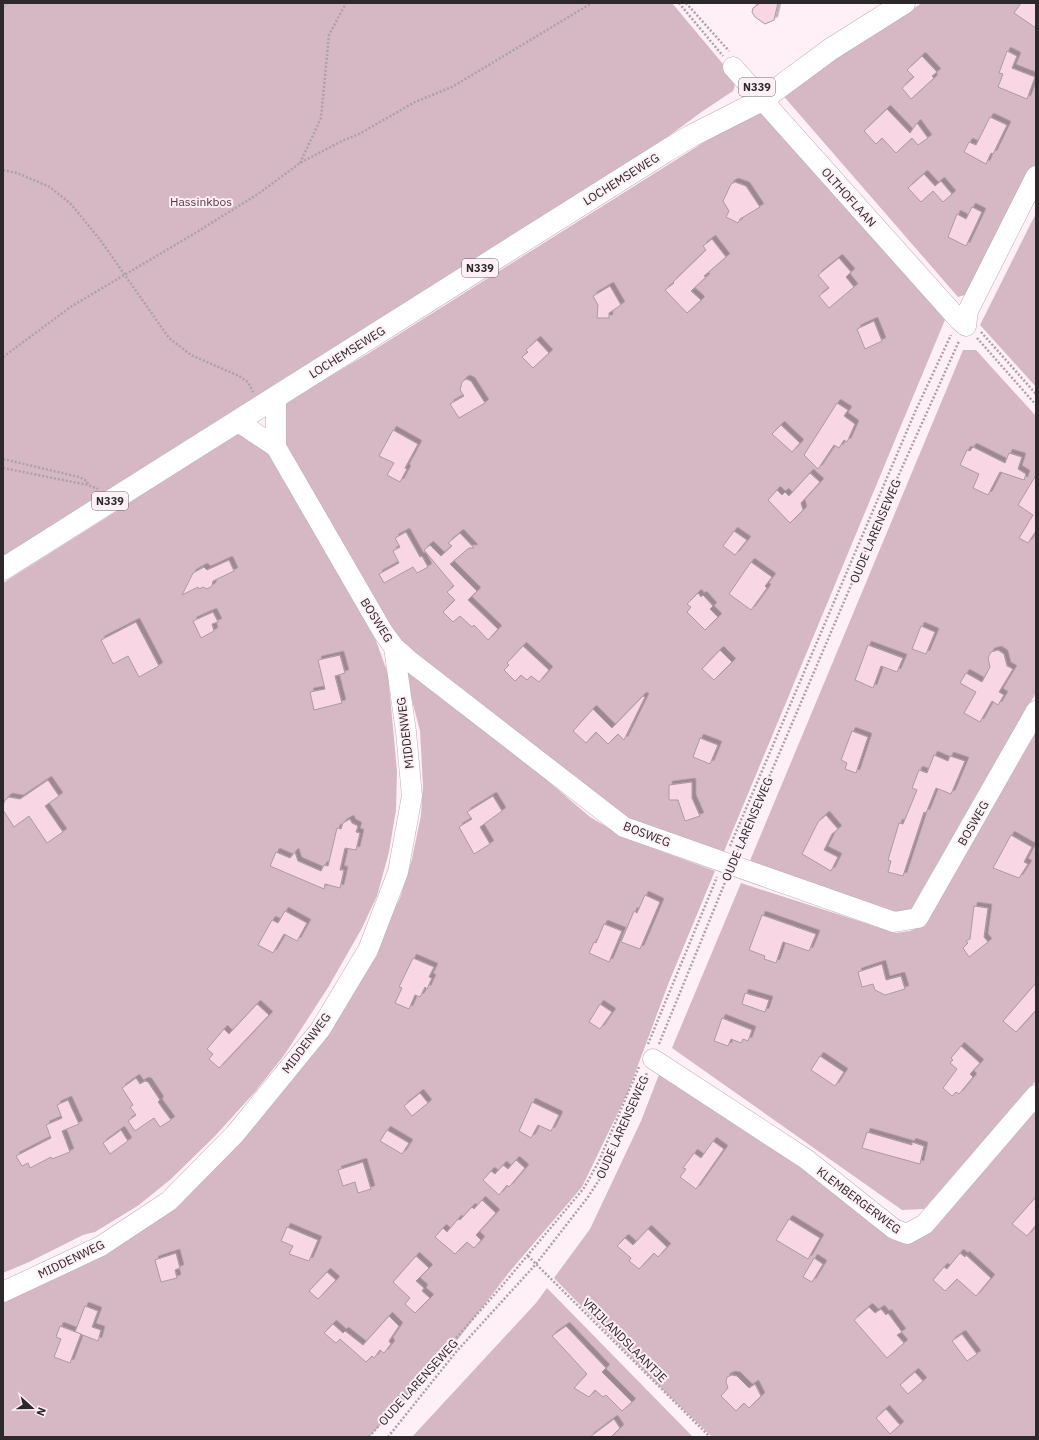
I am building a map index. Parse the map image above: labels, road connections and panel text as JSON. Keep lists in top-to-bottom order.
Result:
{
  "streets": {
    "main road": ["N339", "LOCHEMSEWEG"],
    "street": [
      "OLTHOFLAAN",
      "BOSWEG",
      "MIDDENWEG",
      "KLEMBERGERWEG"
    ],
    "path": ["OUDE LARENSEWEG", "VRIJLANDSLAANTJE"]
  },
  "crossings": [
    ["LOCHEMSEWEG", "OLTHOFLAAN"],
    ["LOCHEMSEWEG", "BOSWEG"],
    ["OLTHOFLAAN", "OUDE LARENSEWEG"],
    ["OUDE LARENSEWEG", "BOSWEG"],
    ["OUDE LARENSEWEG", "KLEMBERGERWEG"],
    ["OUDE LARENSEWEG", "VRIJLANDSLAANTJE"],
    ["BOSWEG", "MIDDENWEG"]
  ],
  "parks": ["Hassinkbos"],
  "north": "right"
}
